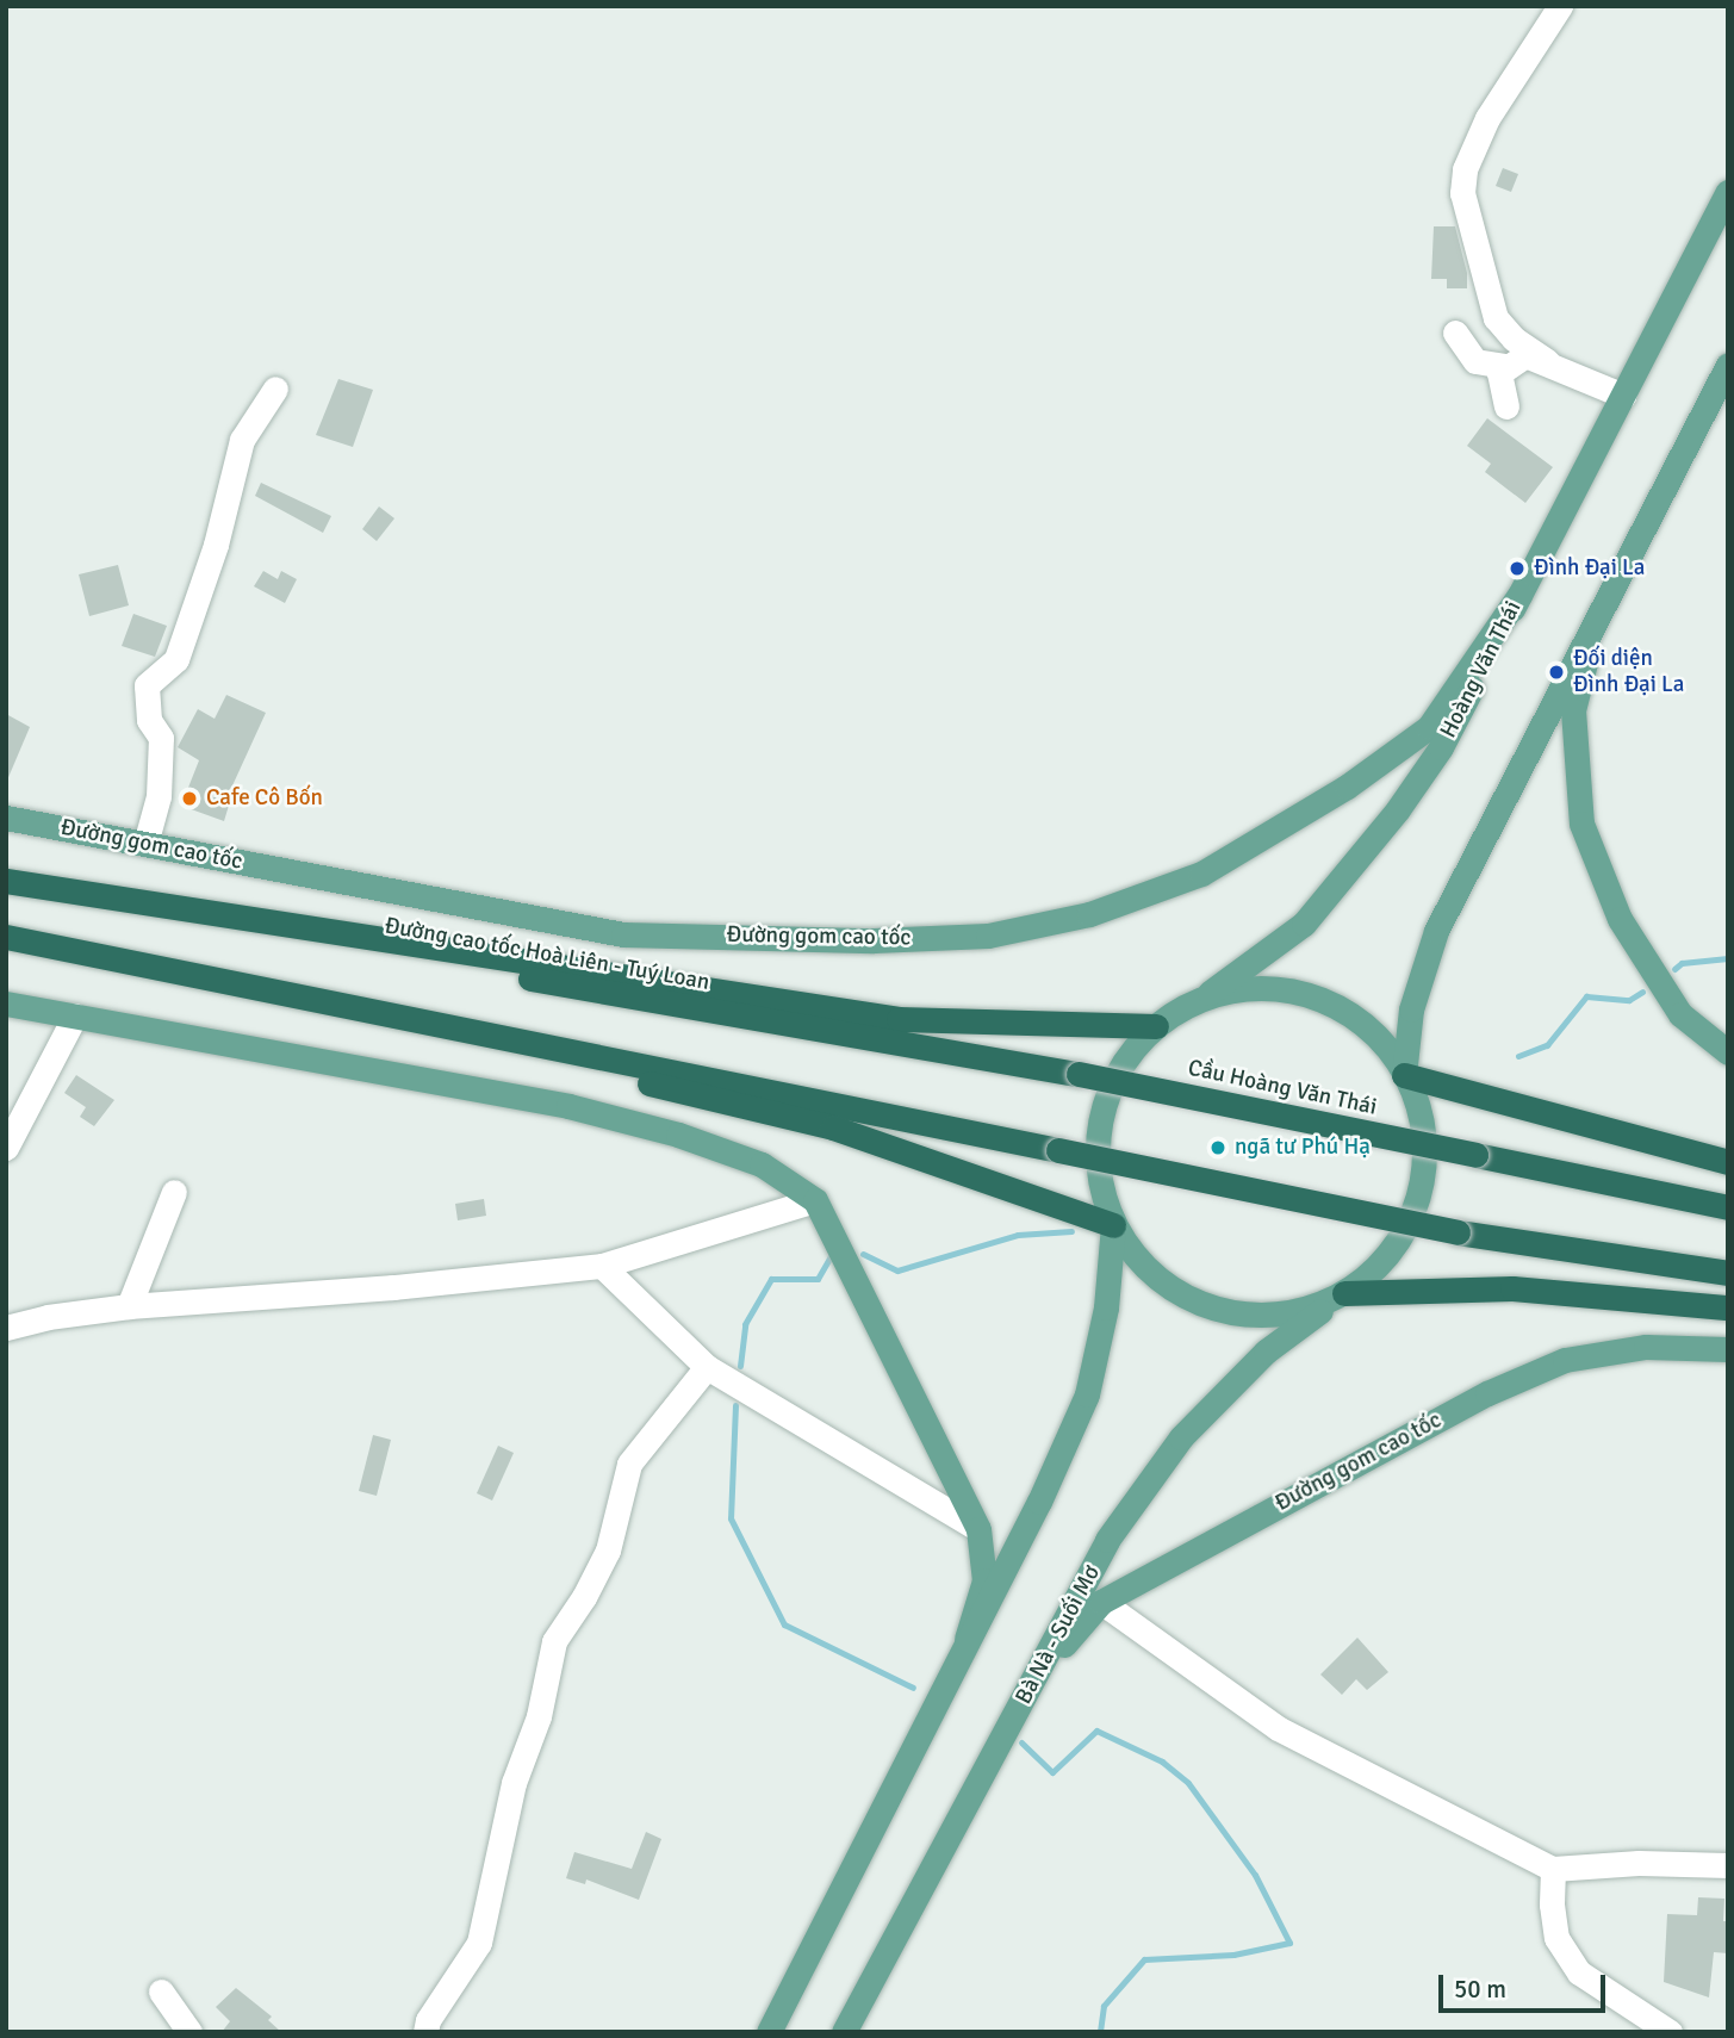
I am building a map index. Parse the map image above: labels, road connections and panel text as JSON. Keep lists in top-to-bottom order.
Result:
{
  "streets": {
    "highway": ["Đường cao tốc Hoà Liên - Tuý Loan", "Cầu Hoàng Văn Thái"],
    "main road": ["Hoàng Văn Thái", "Đường gom cao tốc", "Bà Nà - Suối Mơ"]
  },
  "crossings": [
    ["Hoàng Văn Thái", "Đường gom cao tốc"],
    ["Hoàng Văn Thái", "Bà Nà - Suối Mơ"],
    ["Đường gom cao tốc", "Bà Nà - Suối Mơ"],
    ["Đường cao tốc Hoà Liên - Tuý Loan", "Cầu Hoàng Văn Thái"]
  ],
  "places": [
    "Đình Đại La",
    "Đối diện Đình Đại La",
    "Cafe Cô Bốn",
    "ngã tư Phú Hạ"
  ],
  "scale_bar": "50 m"
}
